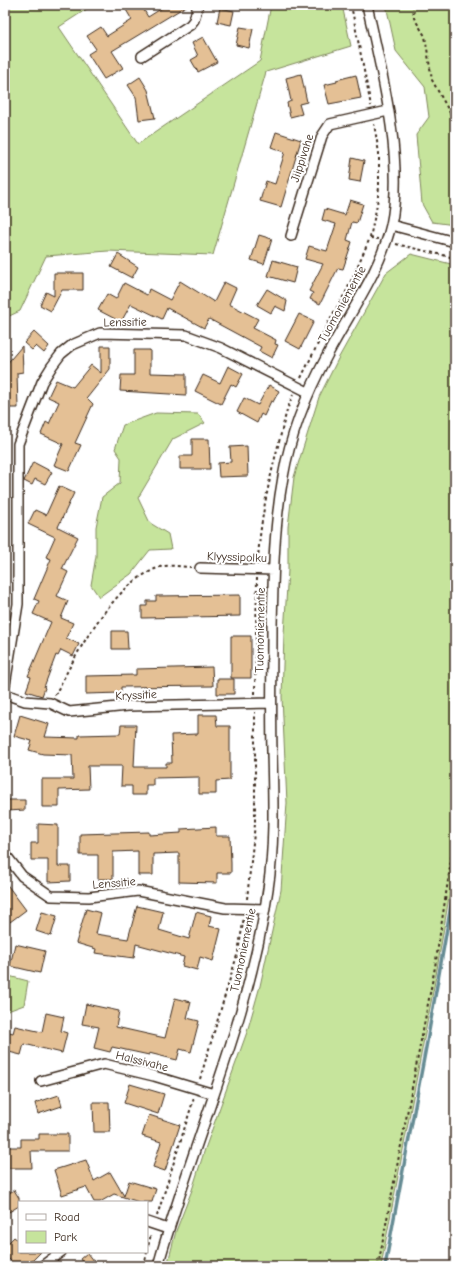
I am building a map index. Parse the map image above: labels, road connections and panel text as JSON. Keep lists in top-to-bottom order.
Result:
{
  "streets": {
    "street": [
      "Jiippivahe",
      "Tuomoniementie",
      "Lenssitie",
      "Klyyssipolku",
      "Kryssitie",
      "Halssivahe"
    ]
  },
  "crossings": [
    ["Jiippivahe", "Tuomoniementie"],
    ["Tuomoniementie", "Lenssitie"],
    ["Tuomoniementie", "Klyyssipolku"],
    ["Tuomoniementie", "Kryssitie"],
    ["Tuomoniementie", "Halssivahe"]
  ],
  "legend": ["Road", "Park"]
}
